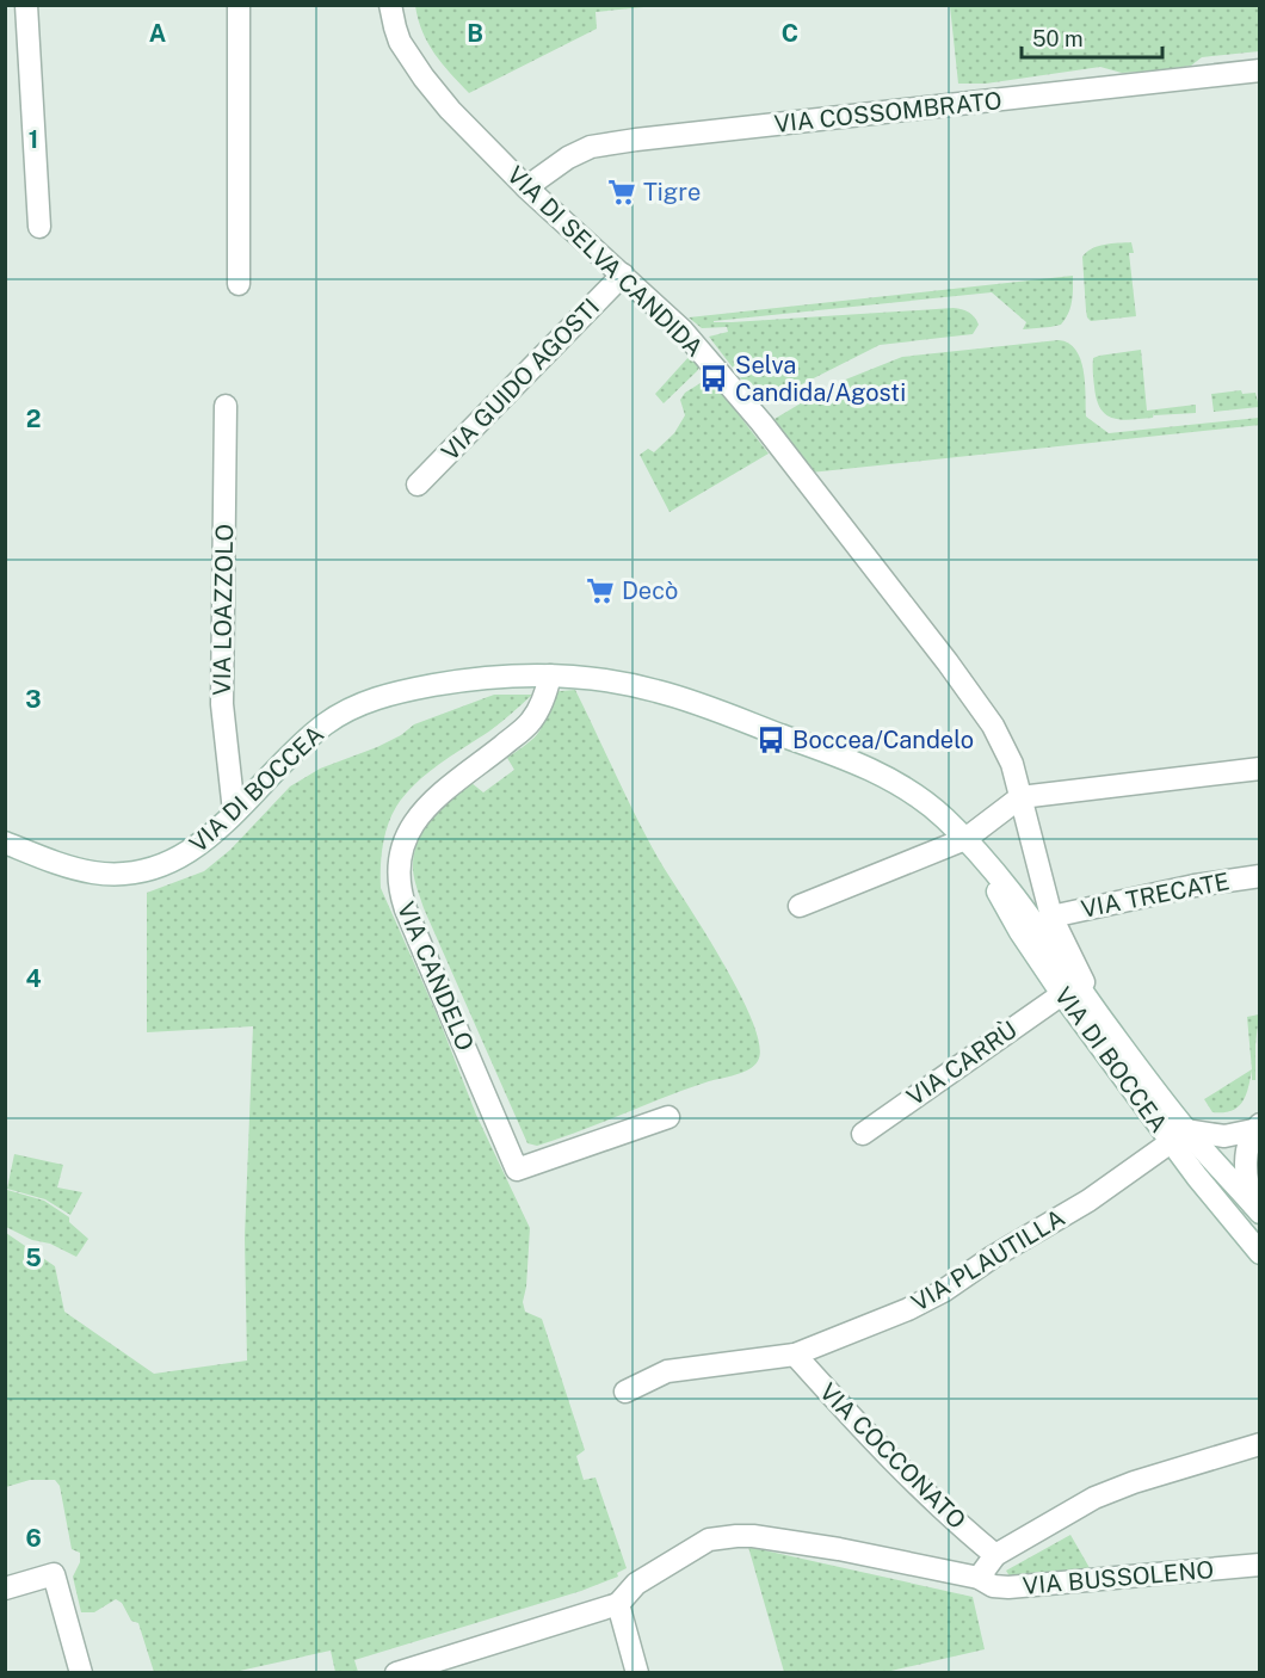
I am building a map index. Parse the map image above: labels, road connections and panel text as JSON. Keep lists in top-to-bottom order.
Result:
{
  "streets": {
    "street": [
      "VIA COSSOMBRATO",
      "VIA DI SELVA CANDIDA",
      "VIA GUIDO AGOSTI",
      "VIA LOAZZOLO",
      "VIA DI BOCCEA",
      "VIA TRECATE",
      "VIA CANDELO",
      "VIA CARRÙ",
      "VIA PLAUTILLA",
      "VIA COCCONATO",
      "VIA BUSSOLENO"
    ]
  },
  "crossings": [
    ["VIA COSSOMBRATO", "VIA DI SELVA CANDIDA"],
    ["VIA DI SELVA CANDIDA", "VIA GUIDO AGOSTI"],
    ["VIA DI SELVA CANDIDA", "VIA DI BOCCEA"],
    ["VIA DI SELVA CANDIDA", "VIA TRECATE"],
    ["VIA LOAZZOLO", "VIA DI BOCCEA"],
    ["VIA DI BOCCEA", "VIA CANDELO"],
    ["VIA DI BOCCEA", "VIA CARRÙ"],
    ["VIA DI BOCCEA", "VIA PLAUTILLA"],
    ["VIA PLAUTILLA", "VIA COCCONATO"]
  ],
  "places": {
    "supermarket": ["Tigre", "Decò"],
    "bus stop": ["Selva Candida/Agosti", "Boccea/Candelo"]
  },
  "scale_bar": "50 m",
  "grid": {
    "columns": ["A", "B", "C"],
    "rows": [
      "1",
      "2",
      "3",
      "4",
      "5",
      "6"
    ]
  }
}
